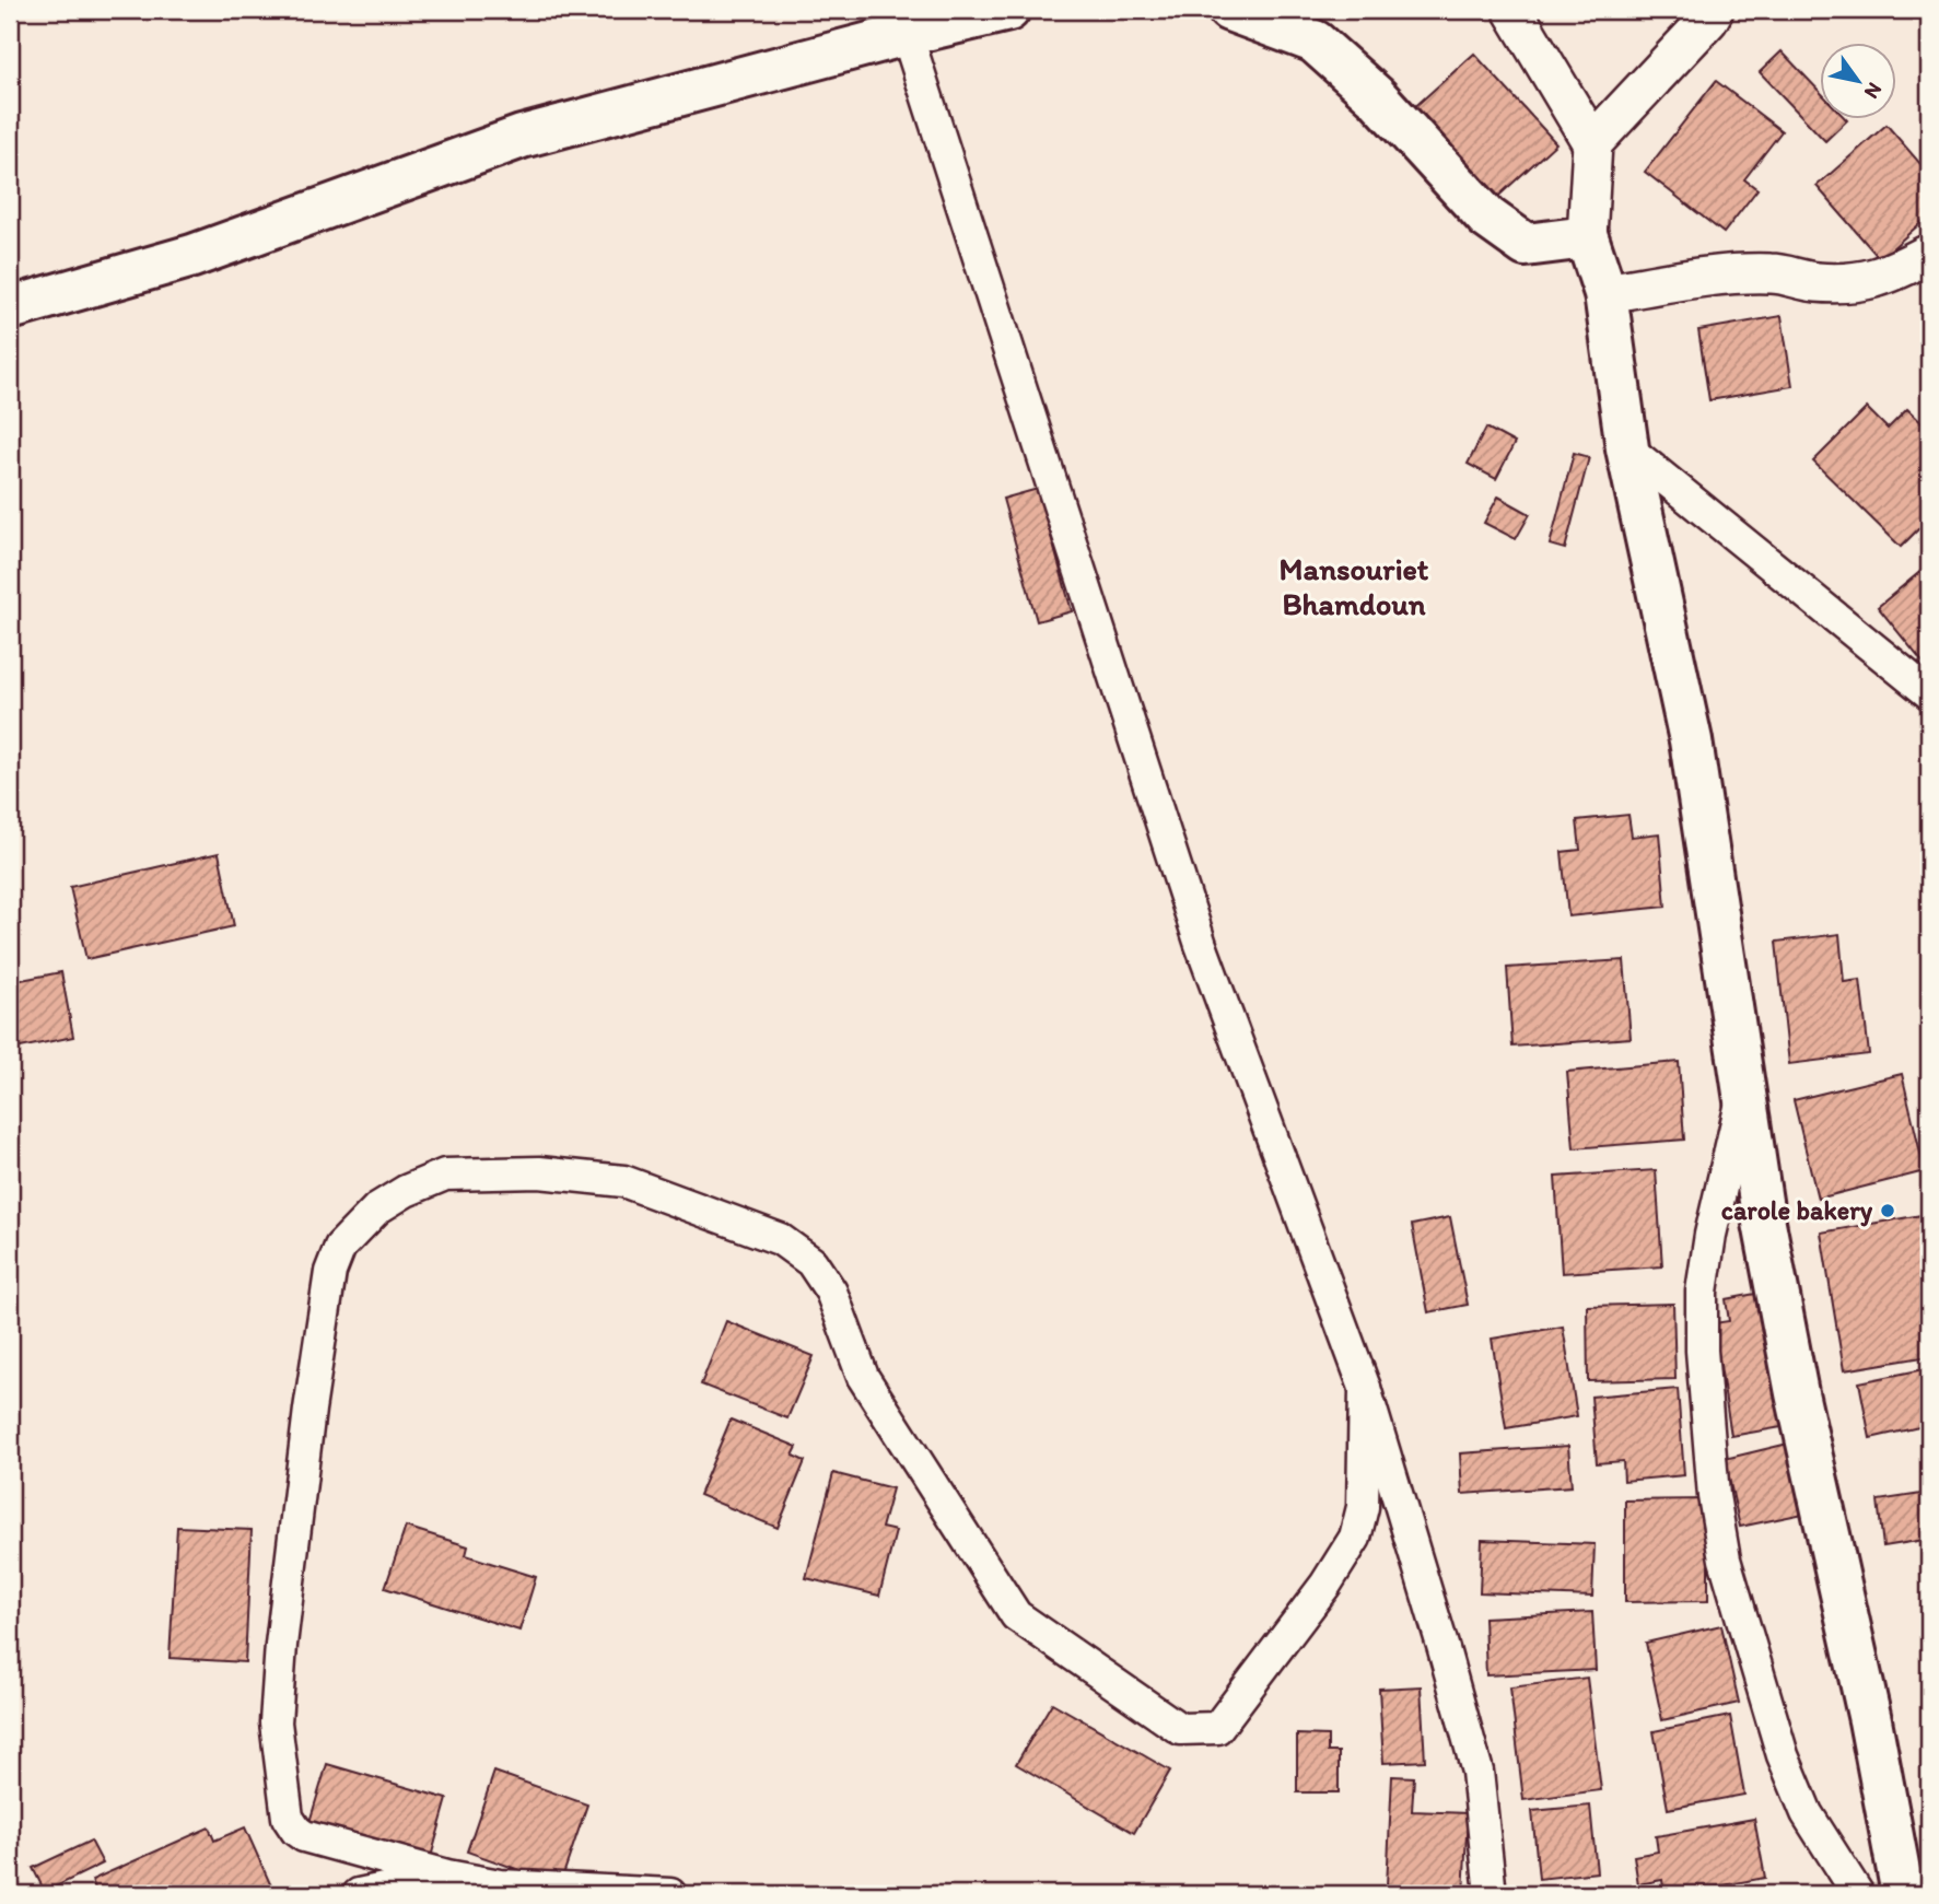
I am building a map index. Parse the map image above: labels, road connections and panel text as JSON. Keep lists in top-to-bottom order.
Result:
{
  "districts": ["Mansouriet Bhamdoun"],
  "places": ["carole bakery"],
  "north": "bottom right"
}
